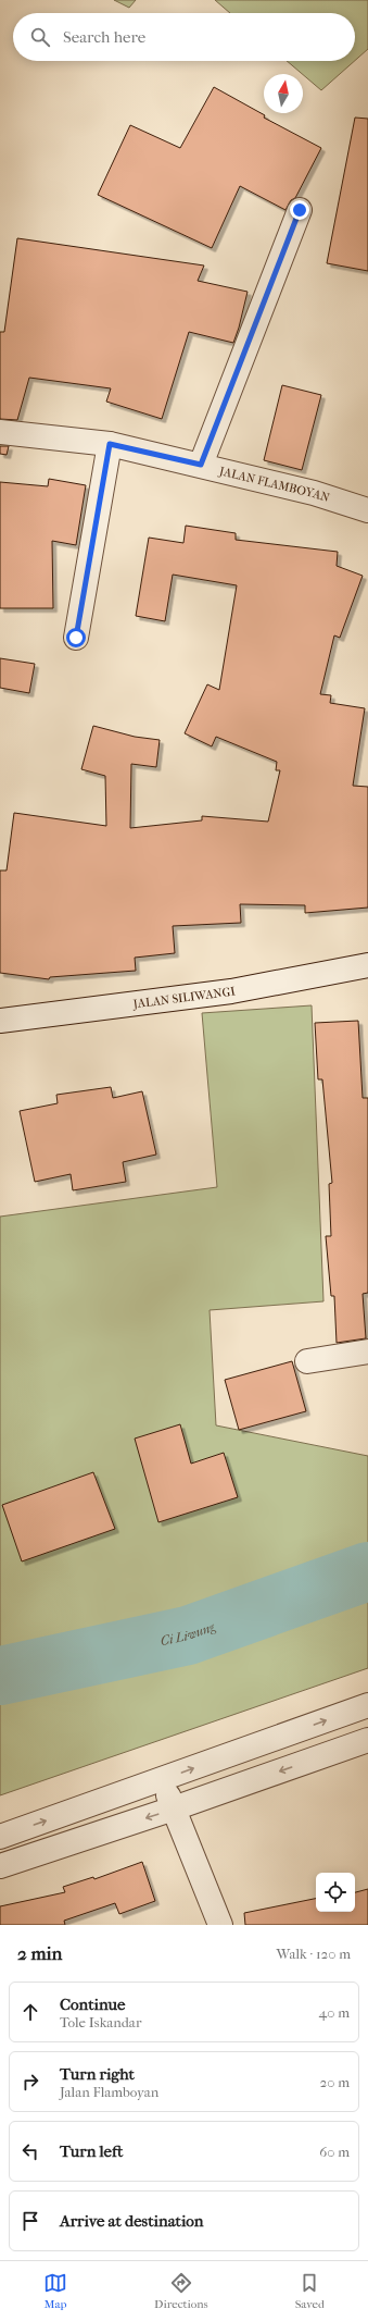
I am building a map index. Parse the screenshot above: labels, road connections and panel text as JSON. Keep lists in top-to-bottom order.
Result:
{
  "streets": {
    "street": ["JALAN FLAMBOYAN", "JALAN SILIWANGI"]
  },
  "water": ["Ci Liwung"],
  "north": "top",
  "page": {
    "search": "Search here",
    "heading": ["2 min", "Walk · 120 m"],
    "list": [
      ["Continue", "Tole Iskandar", "40 m"],
      ["Turn right", "Jalan Flamboyan", "20 m"],
      ["Turn left", "60 m"],
      "Arrive at destination"
    ],
    "nav": ["Map", "Directions", "Saved"]
  }
}
